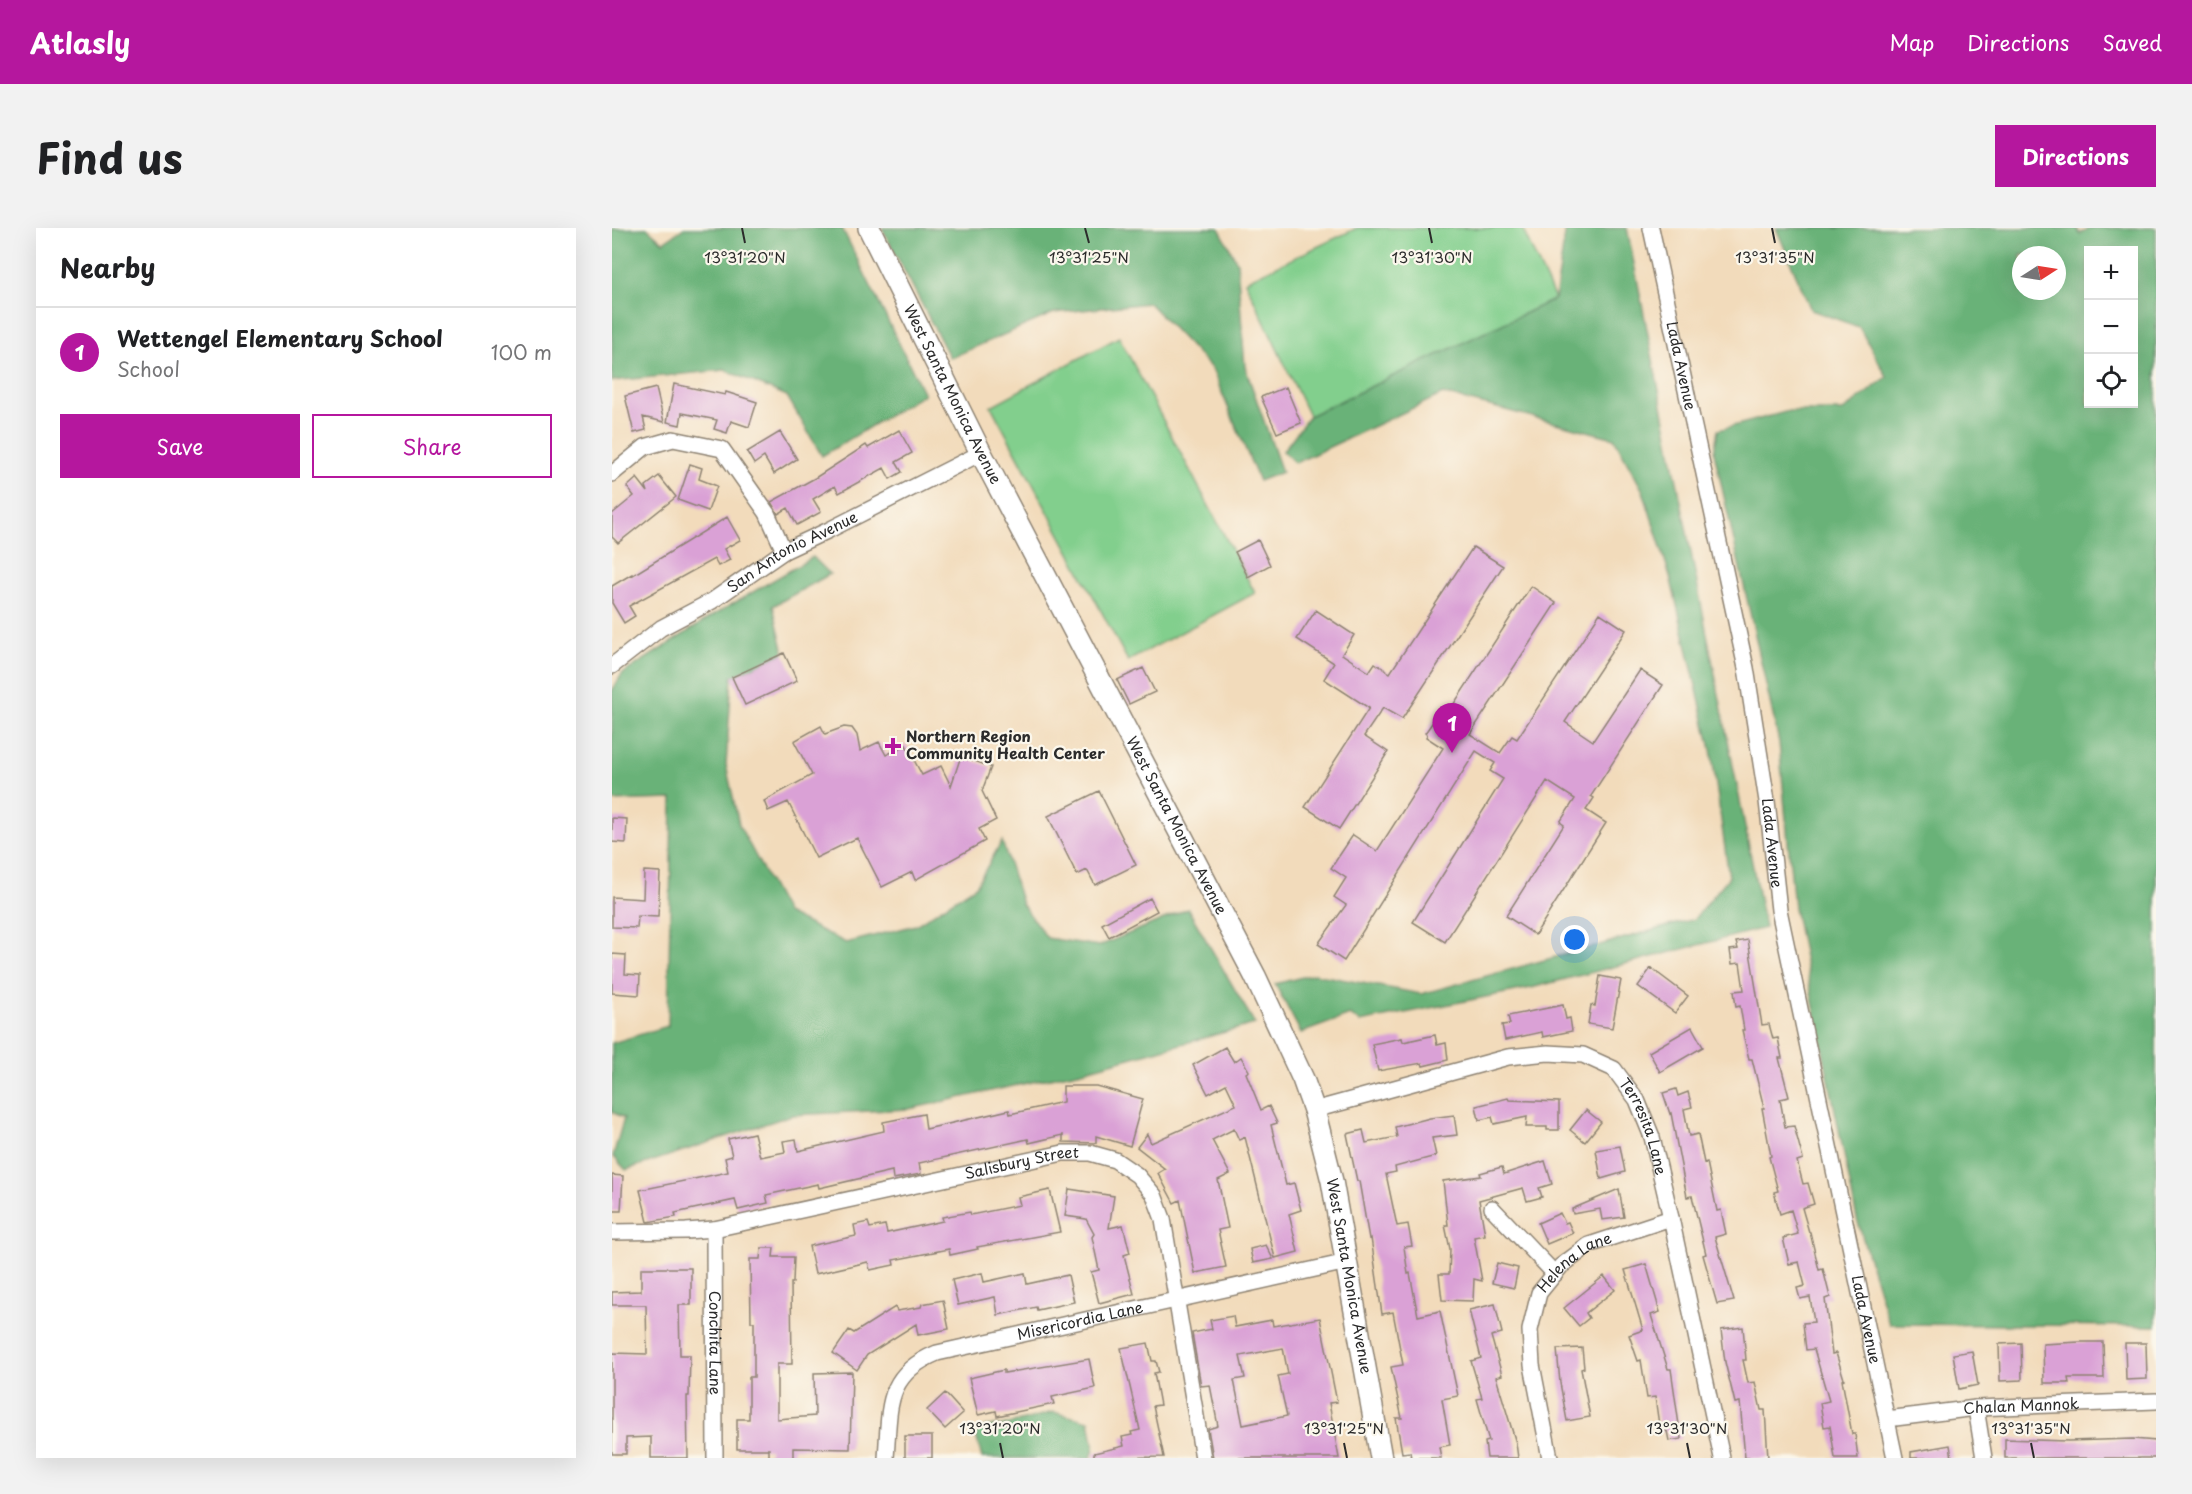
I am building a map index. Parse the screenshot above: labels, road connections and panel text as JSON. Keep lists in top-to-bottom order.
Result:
{
  "streets": {
    "main road": ["West Santa Monica Avenue"],
    "street": [
      "Lada Avenue",
      "San Antonio Avenue",
      "Terresita Lane",
      "Salisbury Street",
      "Helena Lane",
      "Misericordia Lane",
      "Conchita Lane",
      "Chalan Mannok"
    ]
  },
  "crossings": [
    ["Lada Avenue", "Chalan Mannok"],
    ["West Santa Monica Avenue", "San Antonio Avenue"],
    ["West Santa Monica Avenue", "Terresita Lane"],
    ["West Santa Monica Avenue", "Misericordia Lane"],
    ["Terresita Lane", "Helena Lane"],
    ["Salisbury Street", "Misericordia Lane"],
    ["Salisbury Street", "Conchita Lane"]
  ],
  "places": {
    "health": ["Northern Region Community Health Center"]
  },
  "north": "right",
  "page": {
    "header": "Atlasly",
    "nav": ["Map", "Directions", "Saved"],
    "title": "Find us",
    "buttons": [
      "Directions",
      ["Save", "Share"]
    ],
    "heading": "Nearby",
    "map_buttons": ["+", "−"],
    "list": [
      {
        "mark": "1",
        "name": "Wettengel Elementary School",
        "note": "School",
        "value": "100 m"
      }
    ],
    "pins": "1"
  },
  "coordinates": [
    "13°31'20\"N",
    "13°31'25\"N",
    "13°31'30\"N",
    "13°31'35\"N"
  ]
}
